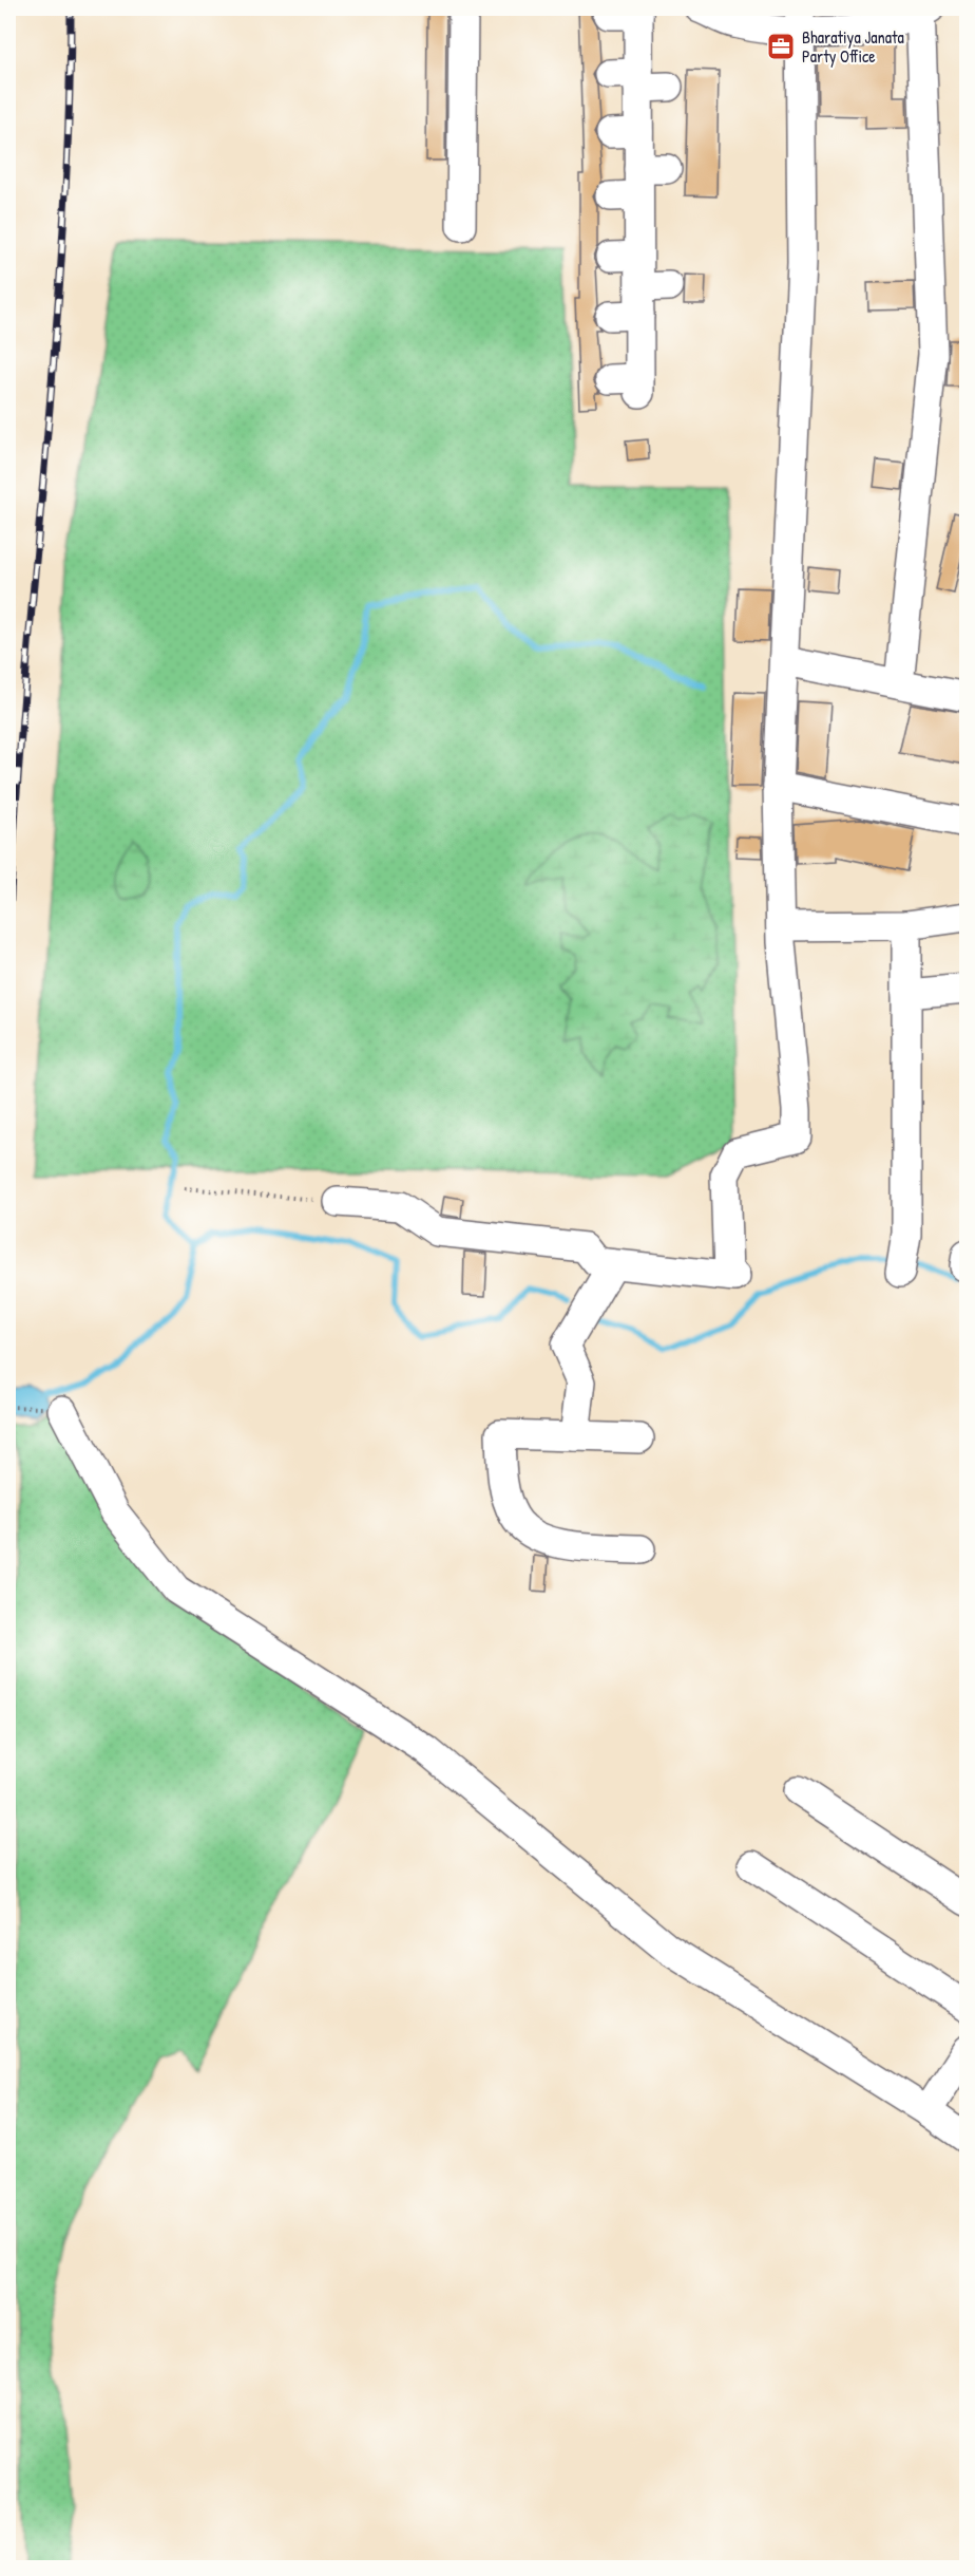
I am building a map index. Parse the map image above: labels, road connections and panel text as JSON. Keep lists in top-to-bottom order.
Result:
{
  "places": {
    "office": ["Bharatiya Janata Party Office"]
  }
}
